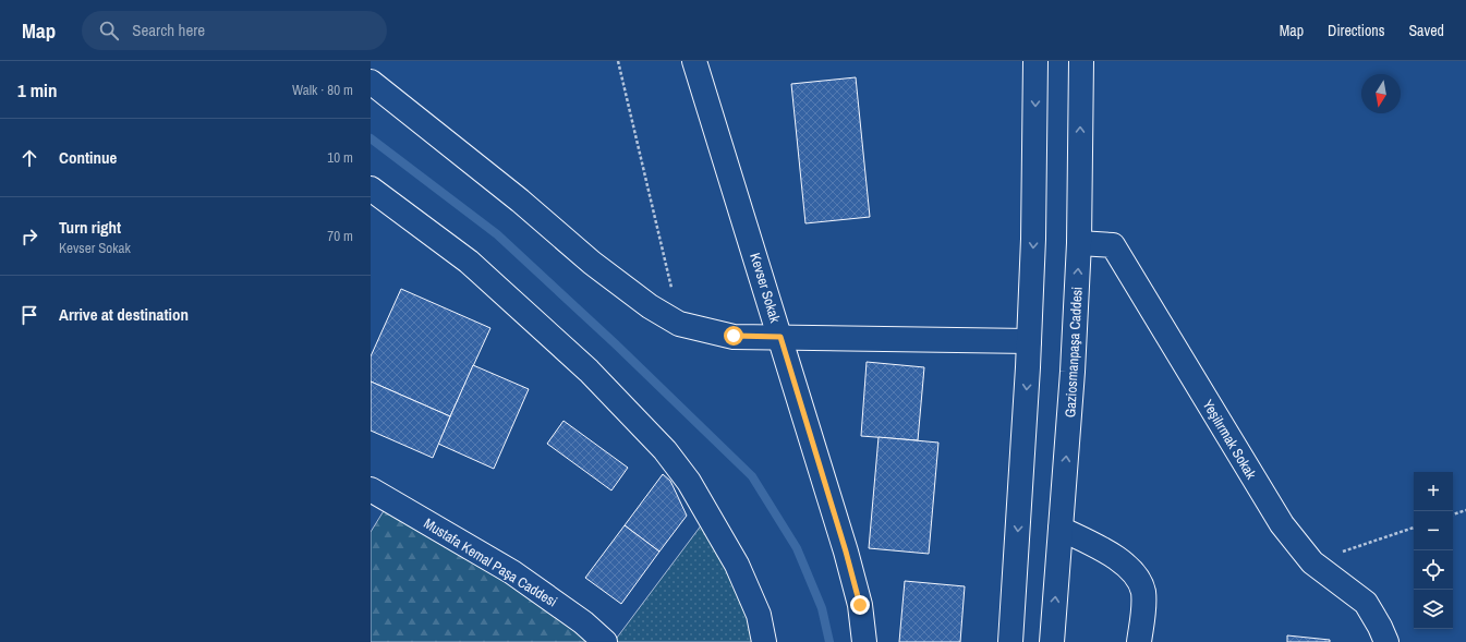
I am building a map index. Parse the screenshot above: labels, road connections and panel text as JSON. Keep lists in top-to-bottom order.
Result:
{
  "streets": {
    "main road": [
      "Kevser Sokak",
      "Gaziosmanpaşa Caddesi",
      "Yeşilırmak Sokak",
      "Mustafa Kemal Paşa Caddesi"
    ]
  },
  "crossings": [
    ["Gaziosmanpaşa Caddesi", "Yeşilırmak Sokak"]
  ],
  "north": "bottom",
  "page": {
    "header": "Map",
    "search": "Search here",
    "nav": ["Map", "Directions", "Saved"],
    "heading": ["1 min", "Walk · 80 m"],
    "list": [
      ["Continue", "10 m"],
      ["Turn right", "Kevser Sokak", "70 m"],
      "Arrive at destination"
    ],
    "map_buttons": ["+", "−"]
  }
}
